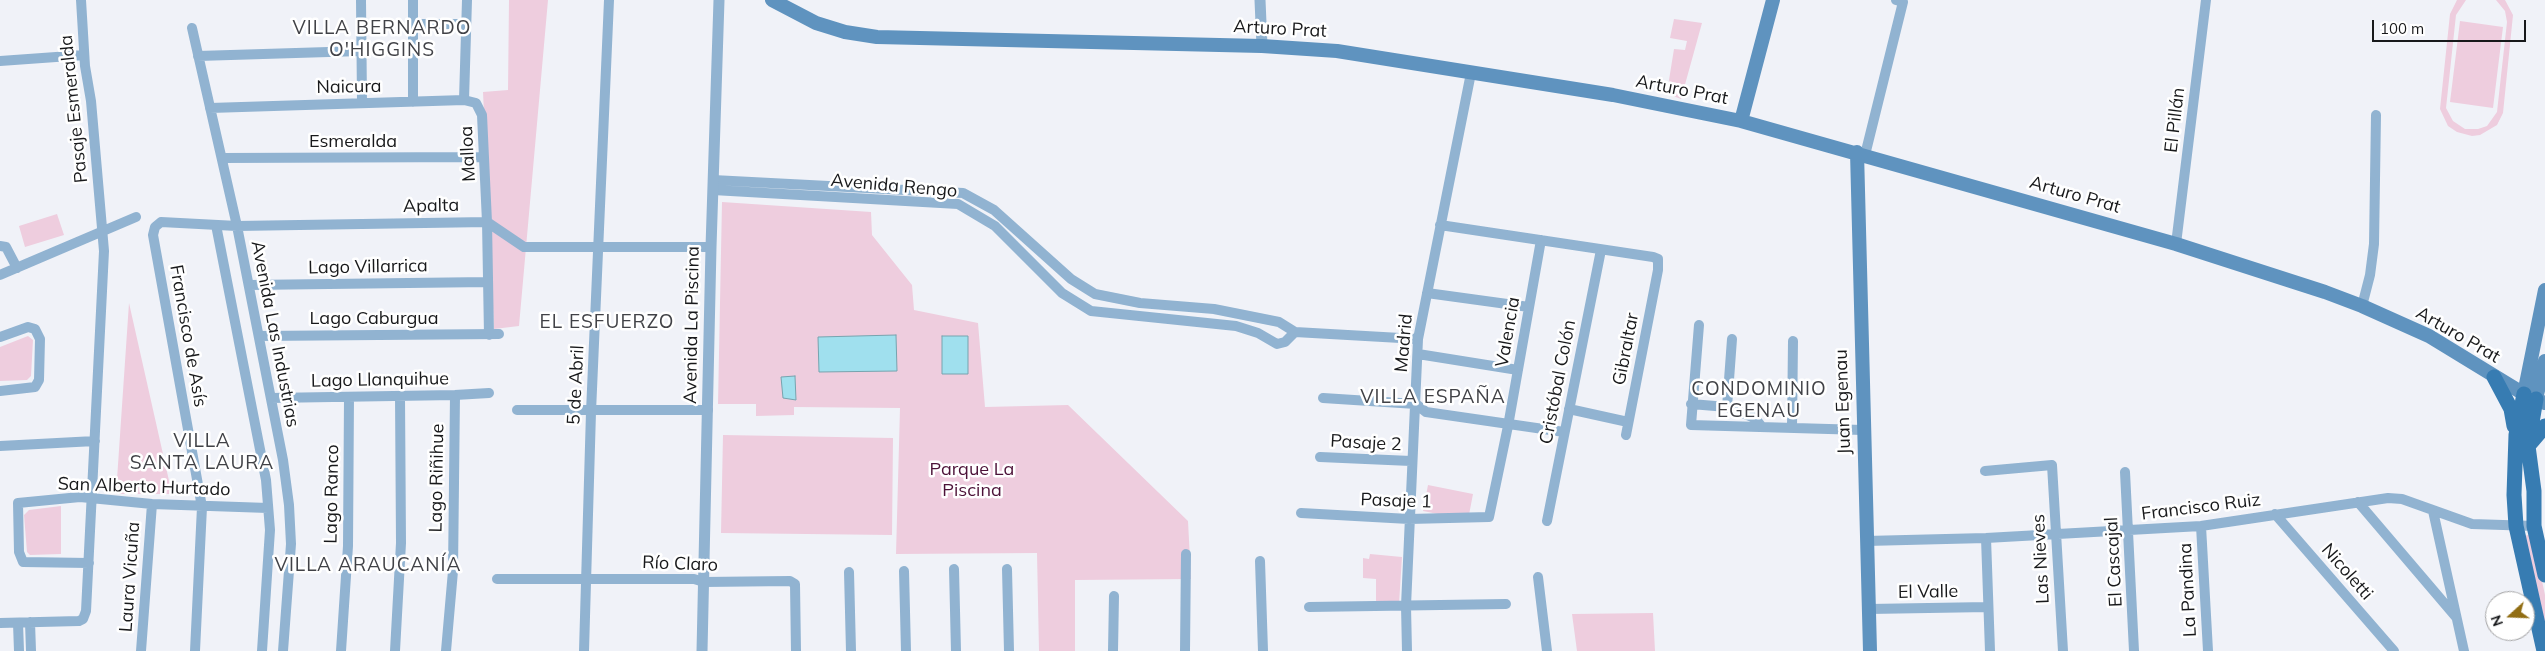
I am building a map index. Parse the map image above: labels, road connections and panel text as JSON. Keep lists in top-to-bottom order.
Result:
{
  "streets": {
    "main road": ["Arturo Prat", "Juan Egenau"],
    "street": [
      "Naicura",
      "Pasaje Esmeralda",
      "El Pillán",
      "Esmeralda",
      "Malloa",
      "Avenida Rengo",
      "Apalta",
      "Lago Villarrica",
      "Lago Caburgua",
      "Avenida La Piscina",
      "Valencia",
      "Avenida Las Industrias",
      "Francisco de Asís",
      "Madrid",
      "Gibraltar",
      "Lago Llanquihue",
      "Cristóbal Colón",
      "5 de Abril",
      "Pasaje 2",
      "Lago Riñihue",
      "San Alberto Hurtado",
      "Lago Ranco",
      "Pasaje 1",
      "Francisco Ruiz",
      "Las Nieves",
      "El Cascajal",
      "Río Claro",
      "Nicoletti",
      "Laura Vicuña",
      "La Pandina",
      "El Valle"
    ]
  },
  "crossings": [
    ["Arturo Prat", "El Pillán"],
    ["Arturo Prat", "Madrid"],
    ["Arturo Prat", "Juan Egenau"],
    ["Naicura", "Malloa"],
    ["Naicura", "Avenida Las Industrias"],
    ["Pasaje Esmeralda", "San Alberto Hurtado"],
    ["Esmeralda", "Malloa"],
    ["Esmeralda", "Avenida Las Industrias"],
    ["Malloa", "Apalta"],
    ["Malloa", "Lago Caburgua"],
    ["Avenida Rengo", "Avenida La Piscina"],
    ["Avenida Rengo", "Madrid"],
    ["Apalta", "Lago Caburgua"],
    ["Apalta", "Avenida Las Industrias"],
    ["Apalta", "Francisco de Asís"],
    ["Lago Villarrica", "Lago Caburgua"],
    ["Lago Villarrica", "Avenida Las Industrias"],
    ["Lago Caburgua", "Avenida Las Industrias"],
    ["Avenida La Piscina", "Río Claro"],
    ["Valencia", "Pasaje 1"],
    ["Avenida Las Industrias", "Lago Llanquihue"],
    ["Avenida Las Industrias", "San Alberto Hurtado"],
    ["Francisco de Asís", "San Alberto Hurtado"],
    ["Madrid", "Pasaje 2"],
    ["Madrid", "Pasaje 1"],
    ["Gibraltar", "Cristóbal Colón"],
    ["Lago Llanquihue", "Lago Riñihue"],
    ["Lago Llanquihue", "Lago Ranco"],
    ["5 de Abril", "Río Claro"],
    ["Juan Egenau", "Francisco Ruiz"],
    ["Juan Egenau", "El Valle"],
    ["San Alberto Hurtado", "Laura Vicuña"],
    ["Francisco Ruiz", "Las Nieves"],
    ["Francisco Ruiz", "El Cascajal"],
    ["Francisco Ruiz", "Nicoletti"],
    ["Francisco Ruiz", "La Pandina"]
  ],
  "districts": [
    "VILLA BERNARDO O'HIGGINS",
    "EL ESFUERZO",
    "CONDOMINIO EGENAU",
    "VILLA ESPAÑA",
    "VILLA SANTA LAURA",
    "VILLA ARAUCANÍA"
  ],
  "parks": ["Parque La Piscina"],
  "scale_bar": "100 m",
  "north": "left"
}
